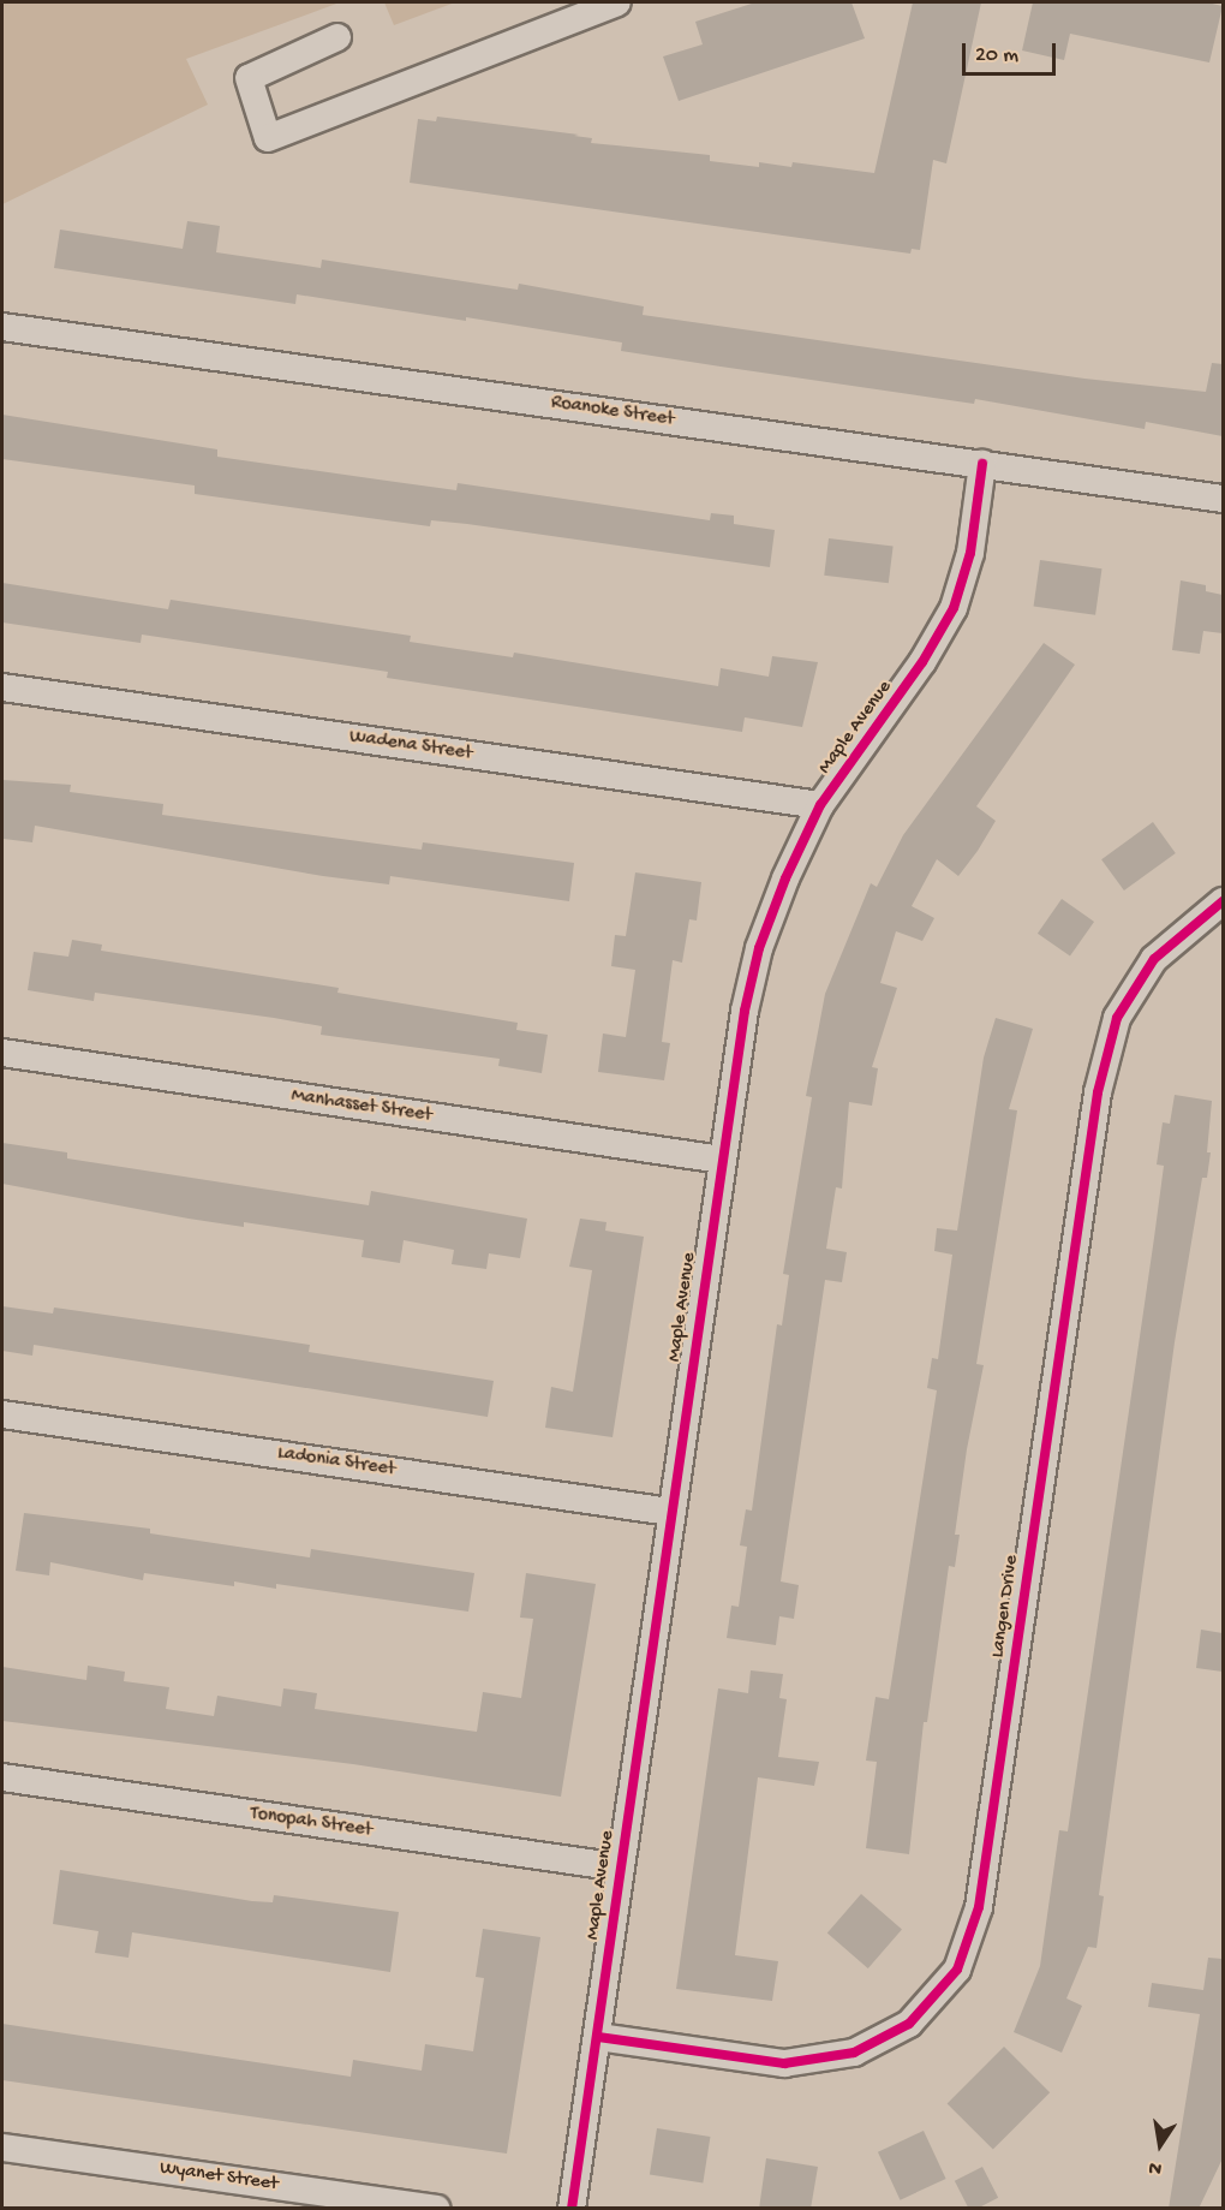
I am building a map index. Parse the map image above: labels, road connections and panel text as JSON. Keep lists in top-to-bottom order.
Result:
{
  "streets": {
    "street": [
      "Roanoke Street",
      "Maple Avenue",
      "Wadena Street",
      "Manhasset Street",
      "Ladonia Street",
      "Langen Drive",
      "Tonopah Street",
      "Wyanet Street"
    ]
  },
  "crossings": [
    ["Roanoke Street", "Maple Avenue"],
    ["Maple Avenue", "Wadena Street"],
    ["Maple Avenue", "Manhasset Street"],
    ["Maple Avenue", "Ladonia Street"],
    ["Maple Avenue", "Langen Drive"],
    ["Maple Avenue", "Tonopah Street"]
  ],
  "scale_bar": "20 m",
  "north": "bottom"
}
